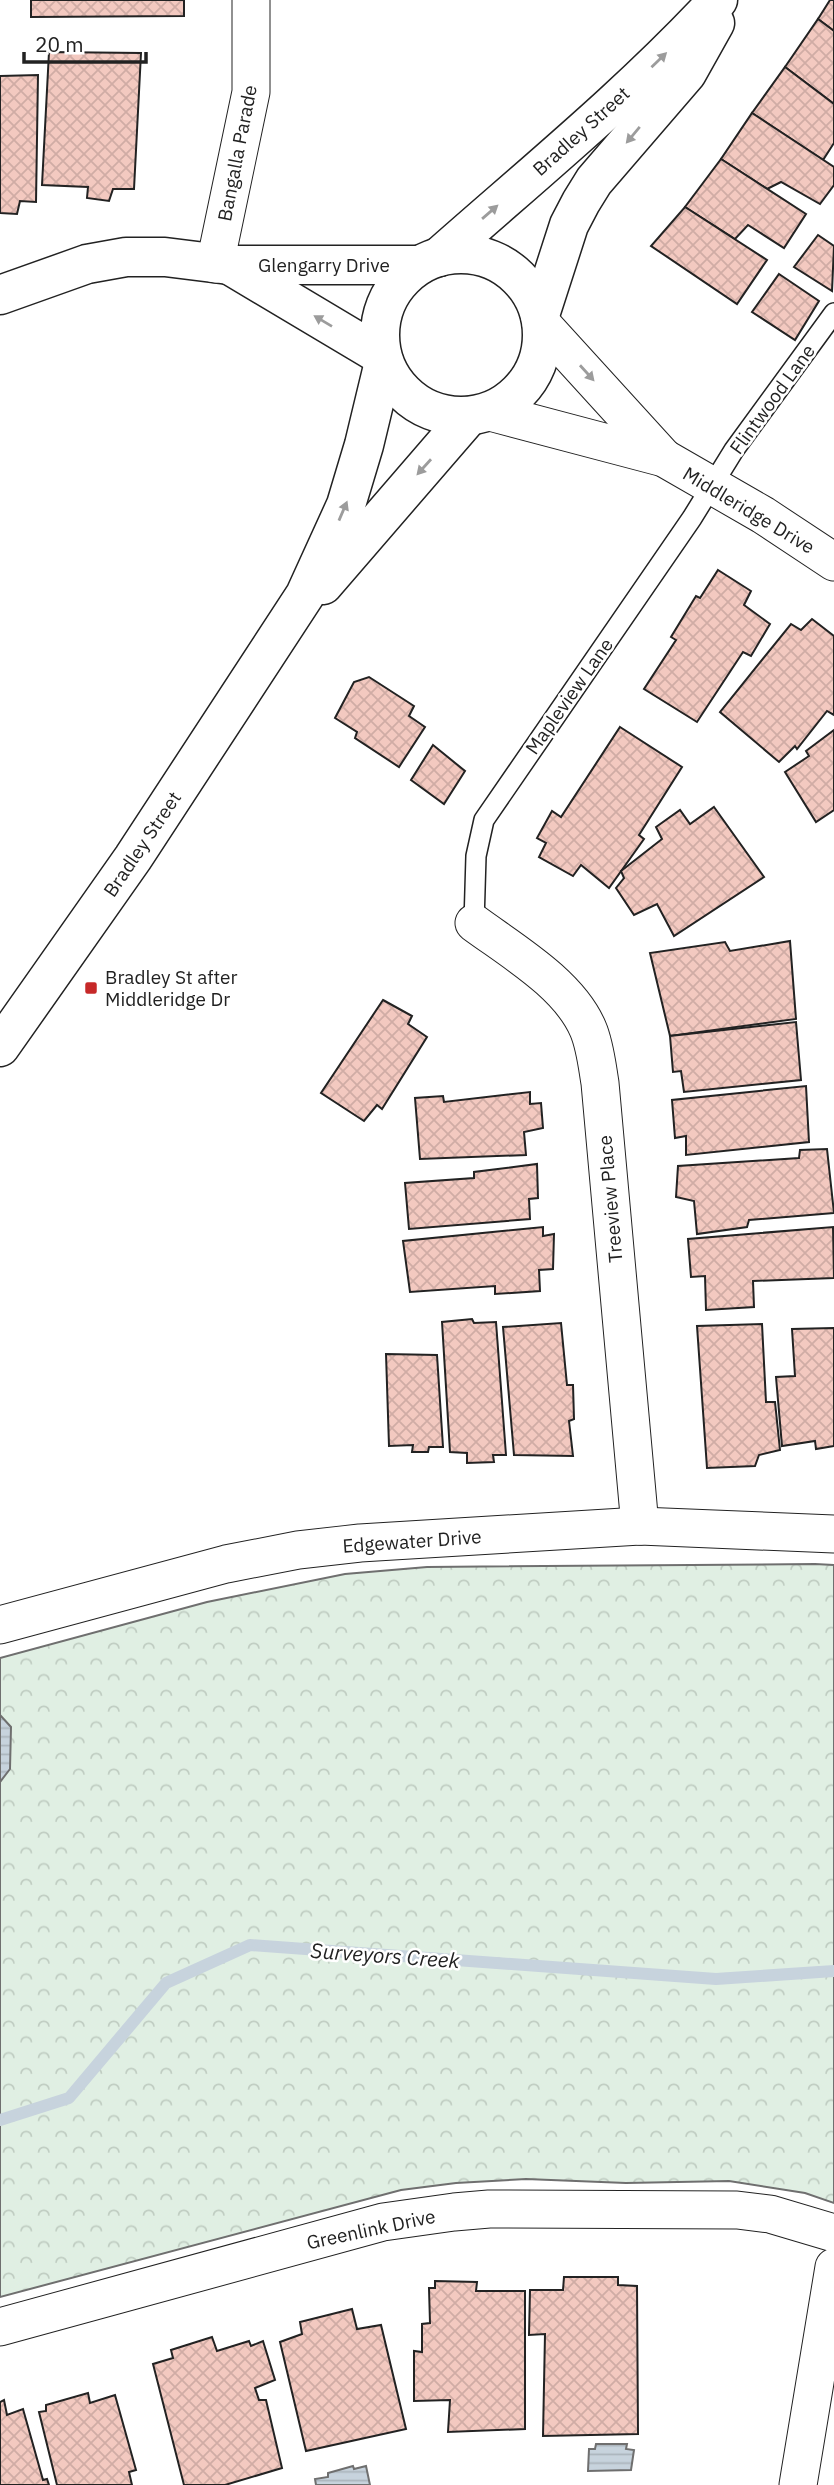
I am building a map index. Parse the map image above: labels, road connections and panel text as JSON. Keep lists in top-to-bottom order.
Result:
{
  "streets": {
    "main road": ["Bradley Street", "Glengarry Drive"],
    "street": [
      "Bangalla Parade",
      "Middleridge Drive",
      "Treeview Place",
      "Edgewater Drive",
      "Greenlink Drive"
    ],
    "lane": ["Flintwood Lane", "Mapleview Lane"]
  },
  "crossings": [
    ["Bradley Street", "Glengarry Drive"],
    ["Bradley Street", "Middleridge Drive"],
    ["Bangalla Parade", "Glengarry Drive"],
    ["Glengarry Drive", "Middleridge Drive"],
    ["Flintwood Lane", "Middleridge Drive"],
    ["Flintwood Lane", "Mapleview Lane"],
    ["Middleridge Drive", "Mapleview Lane"],
    ["Mapleview Lane", "Treeview Place"],
    ["Treeview Place", "Edgewater Drive"]
  ],
  "water": ["Surveyors Creek"],
  "places": {
    "transit": ["Bradley St after Middleridge Dr"]
  },
  "scale_bar": "20 m"
}
